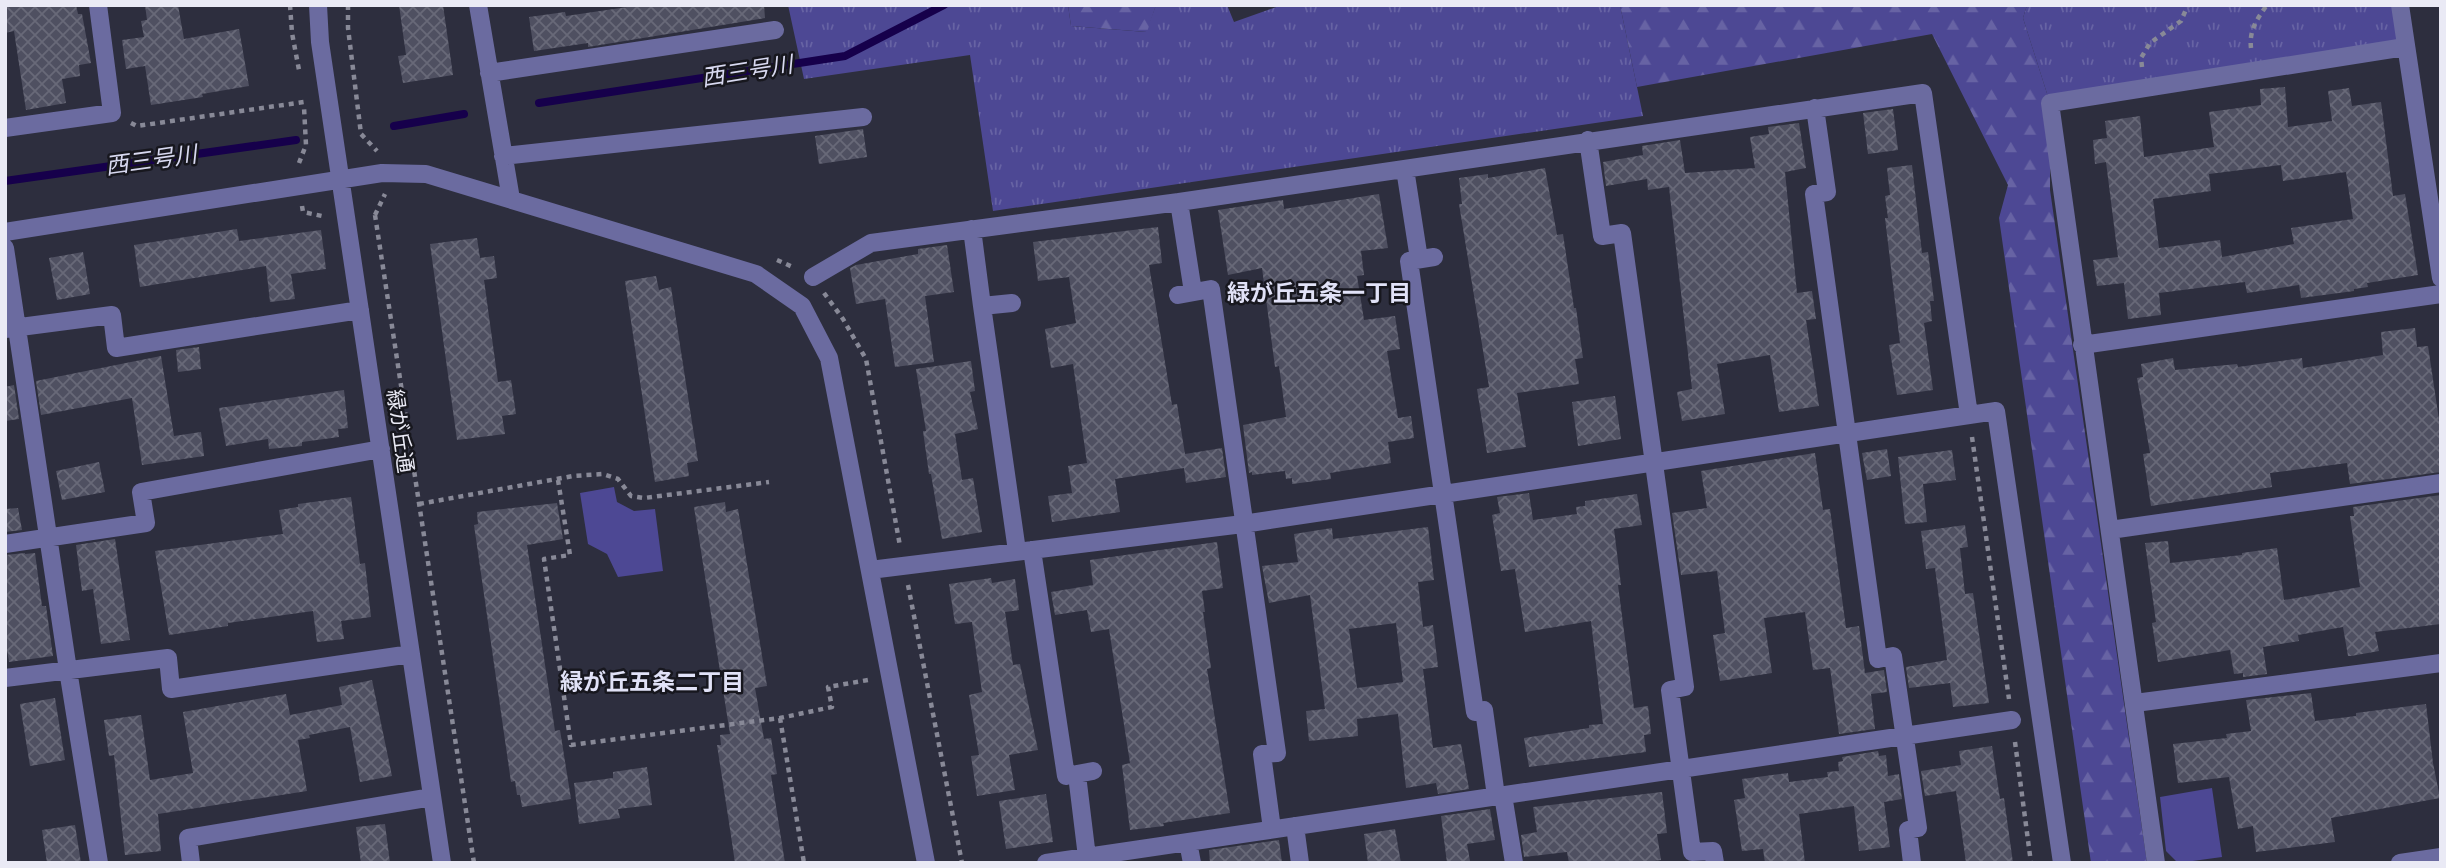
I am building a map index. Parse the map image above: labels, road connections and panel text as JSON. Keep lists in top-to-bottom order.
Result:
{
  "streets": {
    "street": ["緑が丘通"]
  },
  "districts": ["緑が丘五条一丁目", "緑が丘五条二丁目"],
  "water": ["西三号川"]
}
